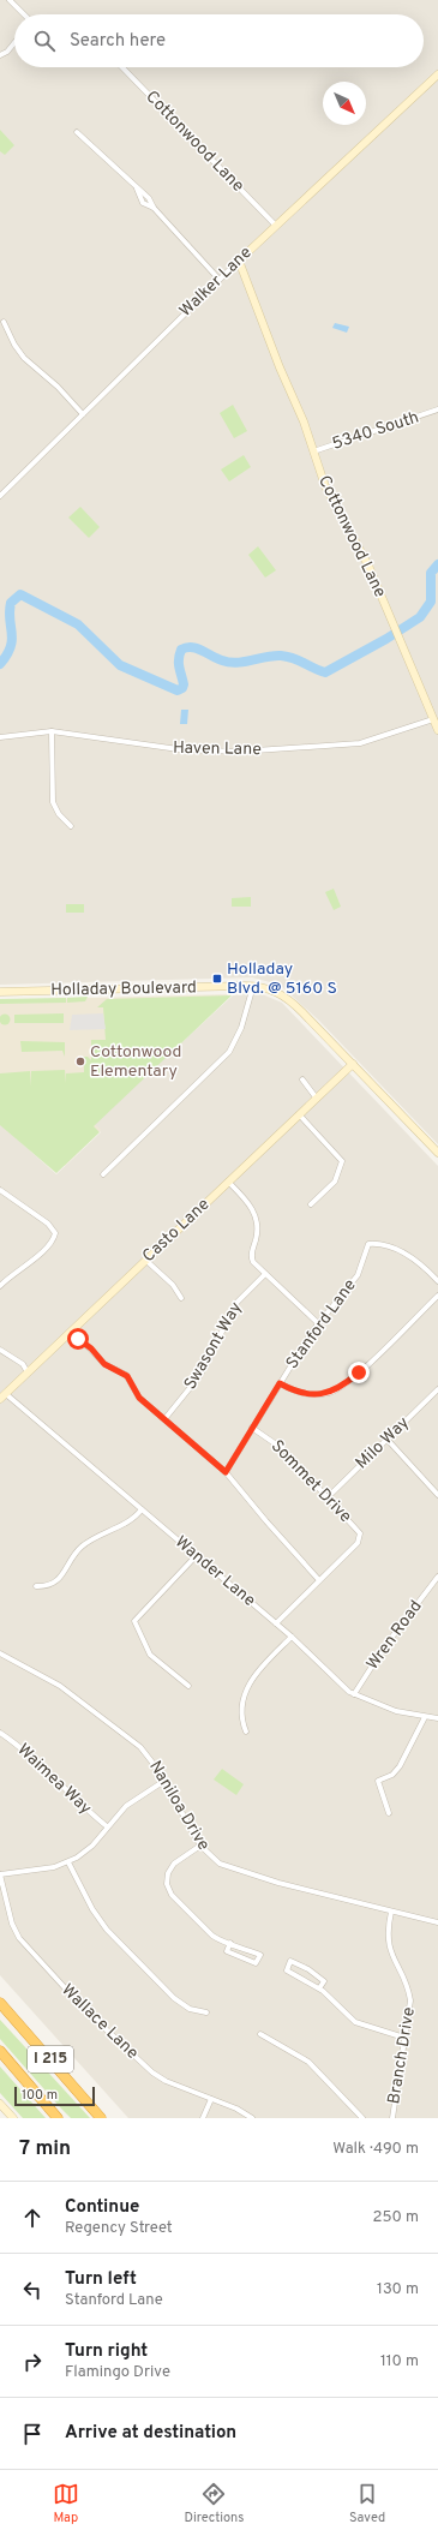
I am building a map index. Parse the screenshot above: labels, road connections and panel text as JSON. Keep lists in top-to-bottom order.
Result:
{
  "streets": {
    "highway": ["I 215"],
    "street": [
      "Cottonwood Lane",
      "Walker Lane",
      "5340 South",
      "Haven Lane",
      "Holladay Boulevard",
      "Casto Lane",
      "Stanford Lane",
      "Swasont Way",
      "Milo Way",
      "Sommet Drive",
      "Wander Lane",
      "Wren Road",
      "Waimea Way",
      "Naniloa Drive",
      "Wallace Lane",
      "Branch Drive"
    ]
  },
  "crossings": [
    ["Cottonwood Lane", "Walker Lane"],
    ["Cottonwood Lane", "5340 South"],
    ["Cottonwood Lane", "Haven Lane"],
    ["Holladay Boulevard", "Casto Lane"],
    ["Casto Lane", "Wander Lane"],
    ["Stanford Lane", "Sommet Drive"],
    ["Milo Way", "Sommet Drive"],
    ["Sommet Drive", "Wander Lane"],
    ["Wander Lane", "Wren Road"],
    ["Naniloa Drive", "Branch Drive"]
  ],
  "places": {
    "transit": ["Holladay Blvd. @ 5160 S"],
    "other": ["Cottonwood Elementary"]
  },
  "scale_bar": "100 m",
  "north": "bottom right",
  "page": {
    "search": "Search here",
    "scale": "100 m",
    "heading": ["7 min", "Walk · 490 m"],
    "list": [
      ["Continue", "Regency Street", "250 m"],
      ["Turn left", "Stanford Lane", "130 m"],
      ["Turn right", "Flamingo Drive", "110 m"],
      "Arrive at destination"
    ],
    "nav": ["Map", "Directions", "Saved"]
  }
}
